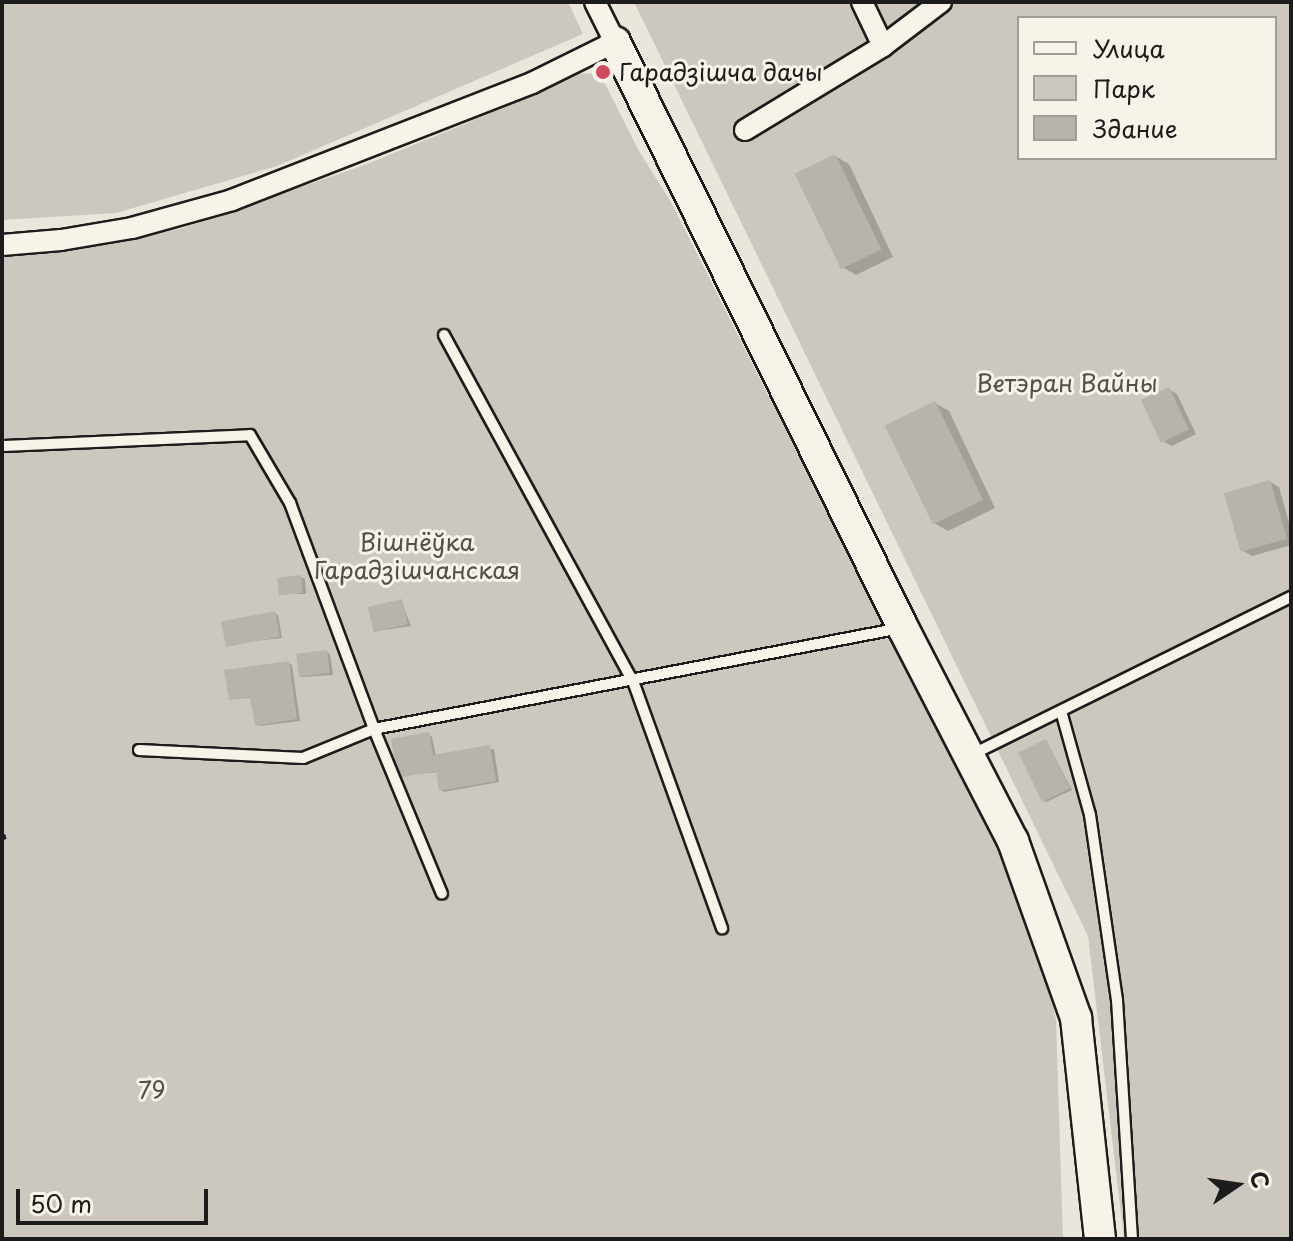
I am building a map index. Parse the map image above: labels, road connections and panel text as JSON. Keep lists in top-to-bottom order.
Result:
{
  "parks": ["Ветэран Вайны", "Вішнёўка Гарадзішчанская", "79"],
  "places": ["Гарадзішча дачы"],
  "legend": ["Улица", "Парк", "Здание"],
  "scale_bar": "50 m",
  "north": "right"
}
